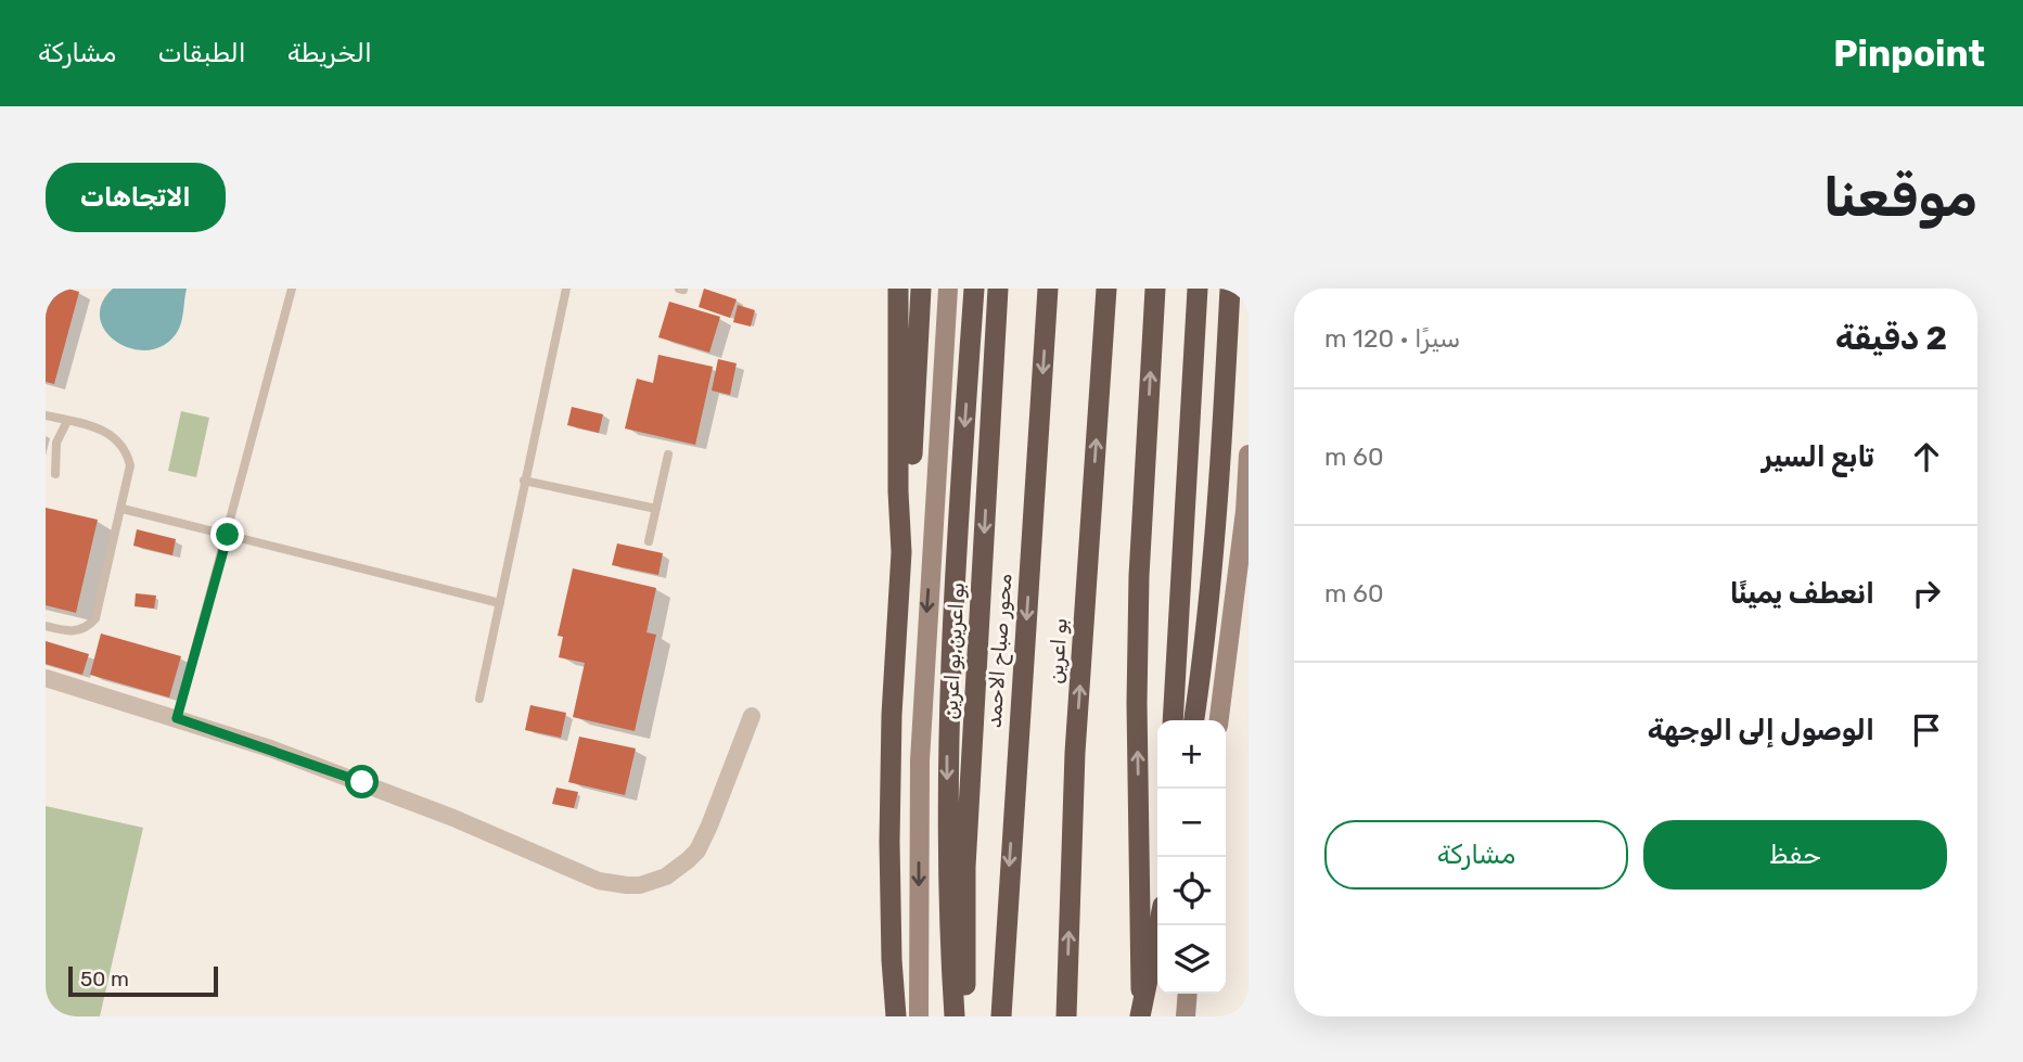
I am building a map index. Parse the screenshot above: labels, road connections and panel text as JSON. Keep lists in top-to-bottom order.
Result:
{
  "streets": {
    "highway": ["بو اعرين,بو اعرين", "محور صباح الاحمد", "بو اعرين"]
  },
  "scale_bar": "50 m",
  "page": {
    "header": "Pinpoint",
    "nav": ["الخريطة", "الطبقات", "مشاركة"],
    "buttons": [
      "الاتجاهات",
      ["حفظ", "مشاركة"]
    ],
    "title": "موقعنا",
    "heading": ["2 دقيقة", "سيرًا · 120 m"],
    "list": [
      ["تابع السير", "60 m"],
      ["انعطف يمينًا", "60 m"],
      "الوصول إلى الوجهة"
    ],
    "map_buttons": ["+", "−"],
    "scale": "50 m"
  }
}
